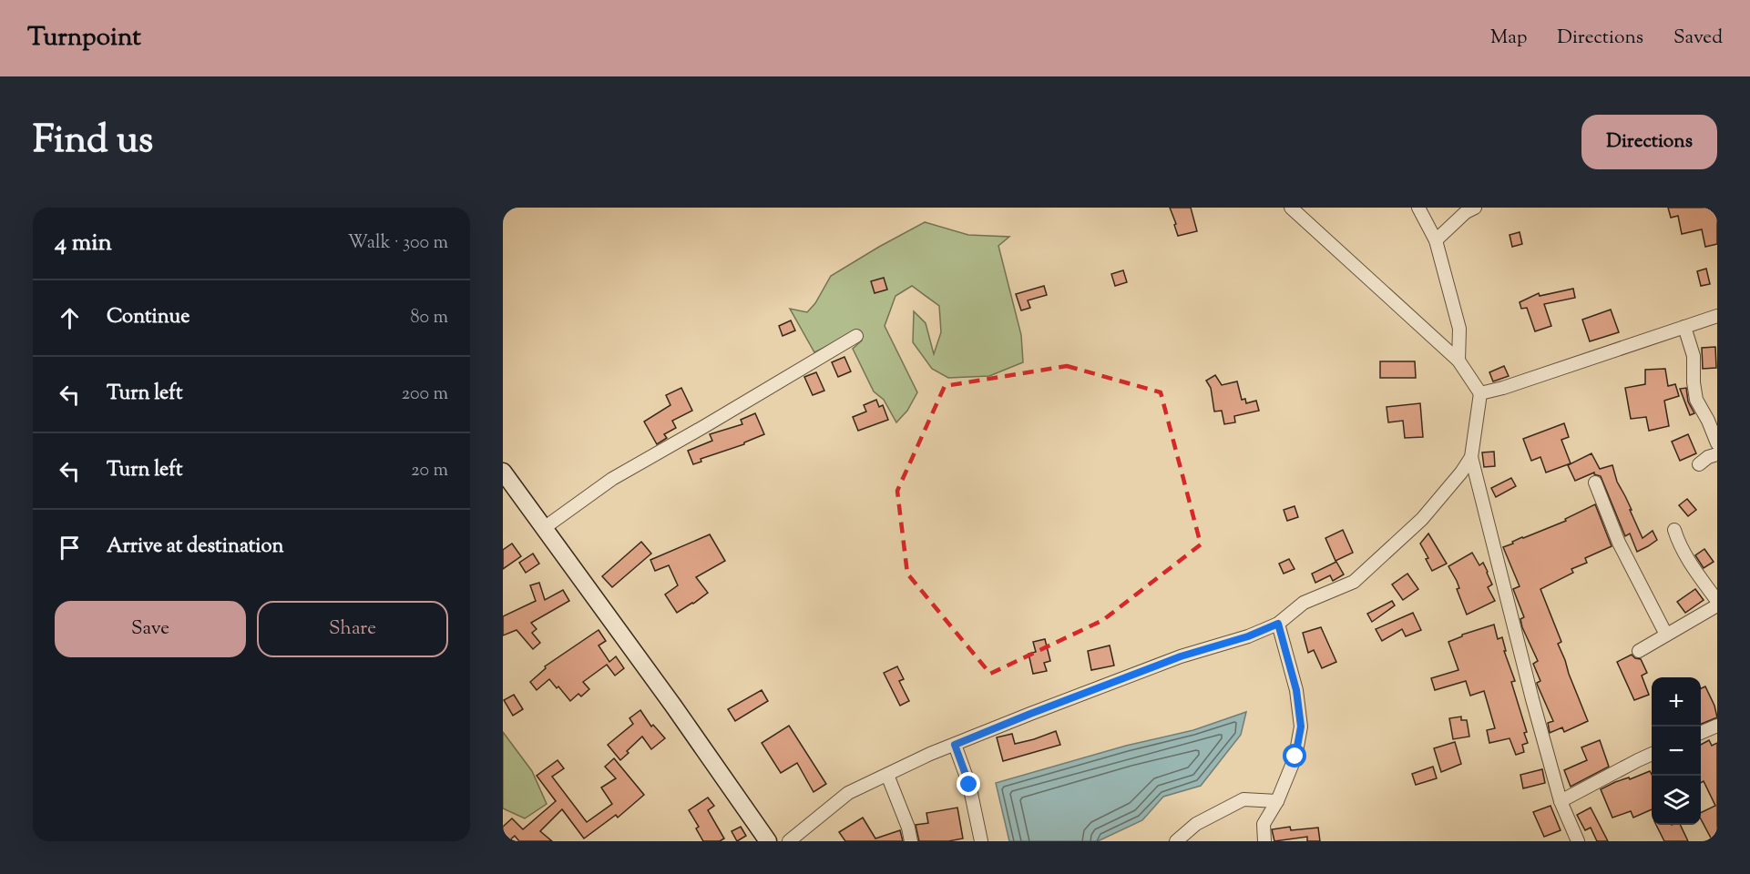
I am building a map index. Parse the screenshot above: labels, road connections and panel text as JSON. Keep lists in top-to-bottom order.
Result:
{
  "page": {
    "header": "Turnpoint",
    "nav": ["Map", "Directions", "Saved"],
    "title": "Find us",
    "buttons": [
      "Directions",
      ["Save", "Share"]
    ],
    "heading": ["4 min", "Walk · 300 m"],
    "list": [
      ["Continue", "80 m"],
      ["Turn left", "200 m"],
      ["Turn left", "20 m"],
      "Arrive at destination"
    ],
    "map_buttons": ["+", "−"]
  }
}
